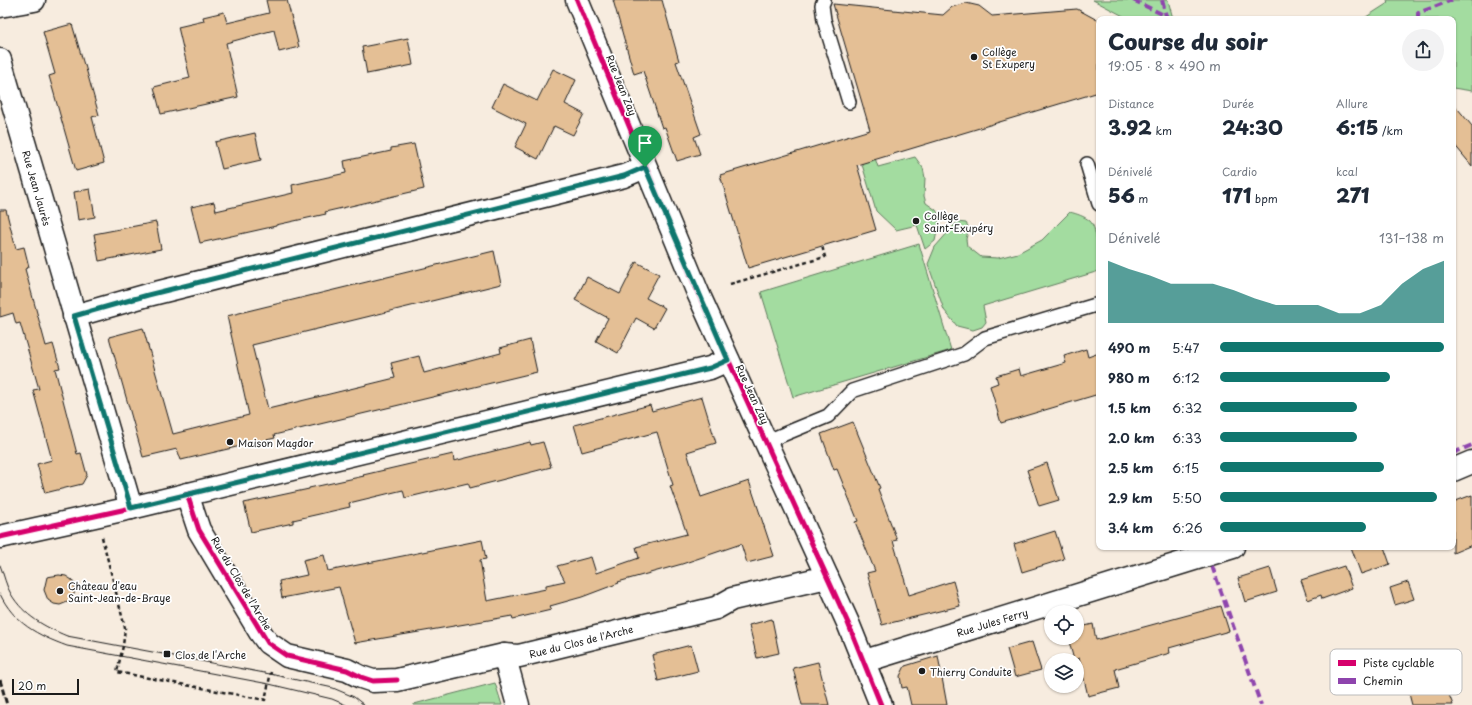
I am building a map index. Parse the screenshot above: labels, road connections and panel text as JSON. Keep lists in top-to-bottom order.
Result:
{
  "streets": {
    "street": [
      "Rue Jean Zay",
      "Rue Jean Jaurès",
      "Rue du Clos de l'Arche",
      "Rue Jules Ferry"
    ]
  },
  "crossings": [
    ["Rue Jean Zay", "Rue du Clos de l'Arche"],
    ["Rue Jean Zay", "Rue Jules Ferry"]
  ],
  "places": {
    "other": [
      "Collège St Exupery",
      "Collège Saint-Exupéry",
      "Maison Magdor",
      "Château d'eau Saint-Jean-de-Braye",
      "Thierry Conduite"
    ],
    "transit": ["Clos de l'Arche"]
  },
  "legend": ["Piste cyclable", "Chemin"],
  "scale_bar": "20 m",
  "page": {
    "heading": ["Course du soir", "19:05 · 8 × 490 m"],
    "stats": [
      ["Distance", "3.92 km"],
      ["Durée", "24:30"],
      ["Allure", "6:15 /km"],
      ["Dénivelé", "56 m"],
      ["Cardio", "171 bpm"],
      ["kcal", "271"]
    ],
    "chart": ["Dénivelé", "131–138 m"],
    "list": [
      {
        "name": "490 m",
        "note": "5:47"
      },
      {
        "name": "980 m",
        "note": "6:12"
      },
      {
        "name": "1.5 km",
        "note": "6:32"
      },
      {
        "name": "2.0 km",
        "note": "6:33"
      },
      {
        "name": "2.5 km",
        "note": "6:15"
      },
      {
        "name": "2.9 km",
        "note": "5:50"
      },
      {
        "name": "3.4 km",
        "note": "6:26"
      }
    ],
    "scale": "20 m"
  }
}
